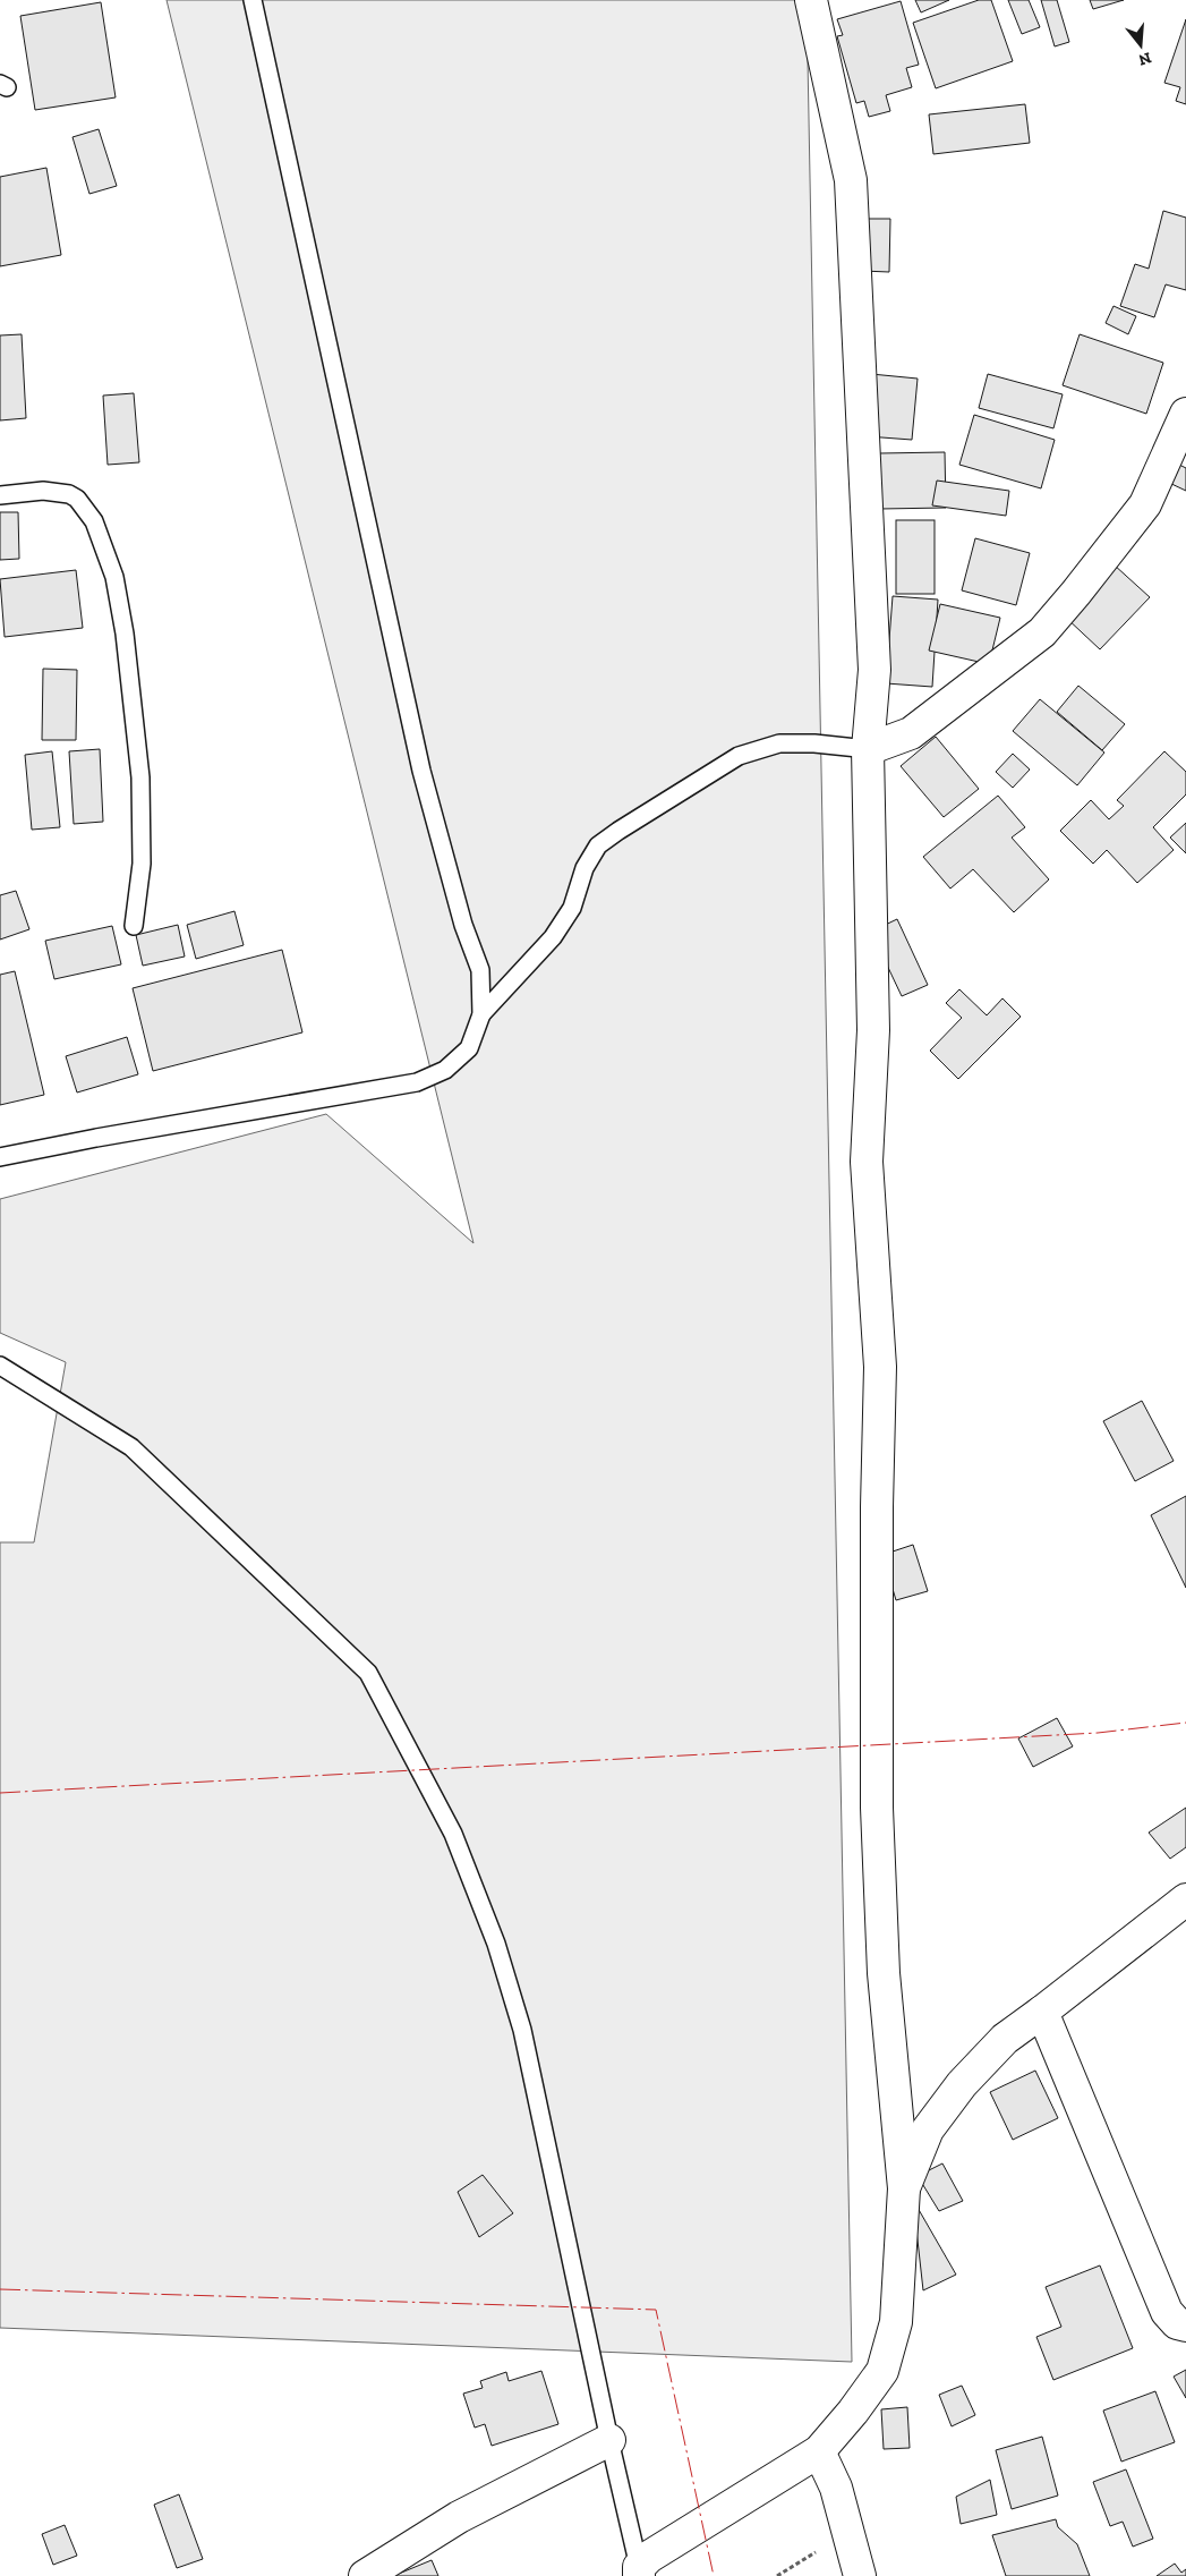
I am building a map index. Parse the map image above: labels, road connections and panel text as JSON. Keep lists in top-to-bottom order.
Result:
{
  "north": "bottom"
}
